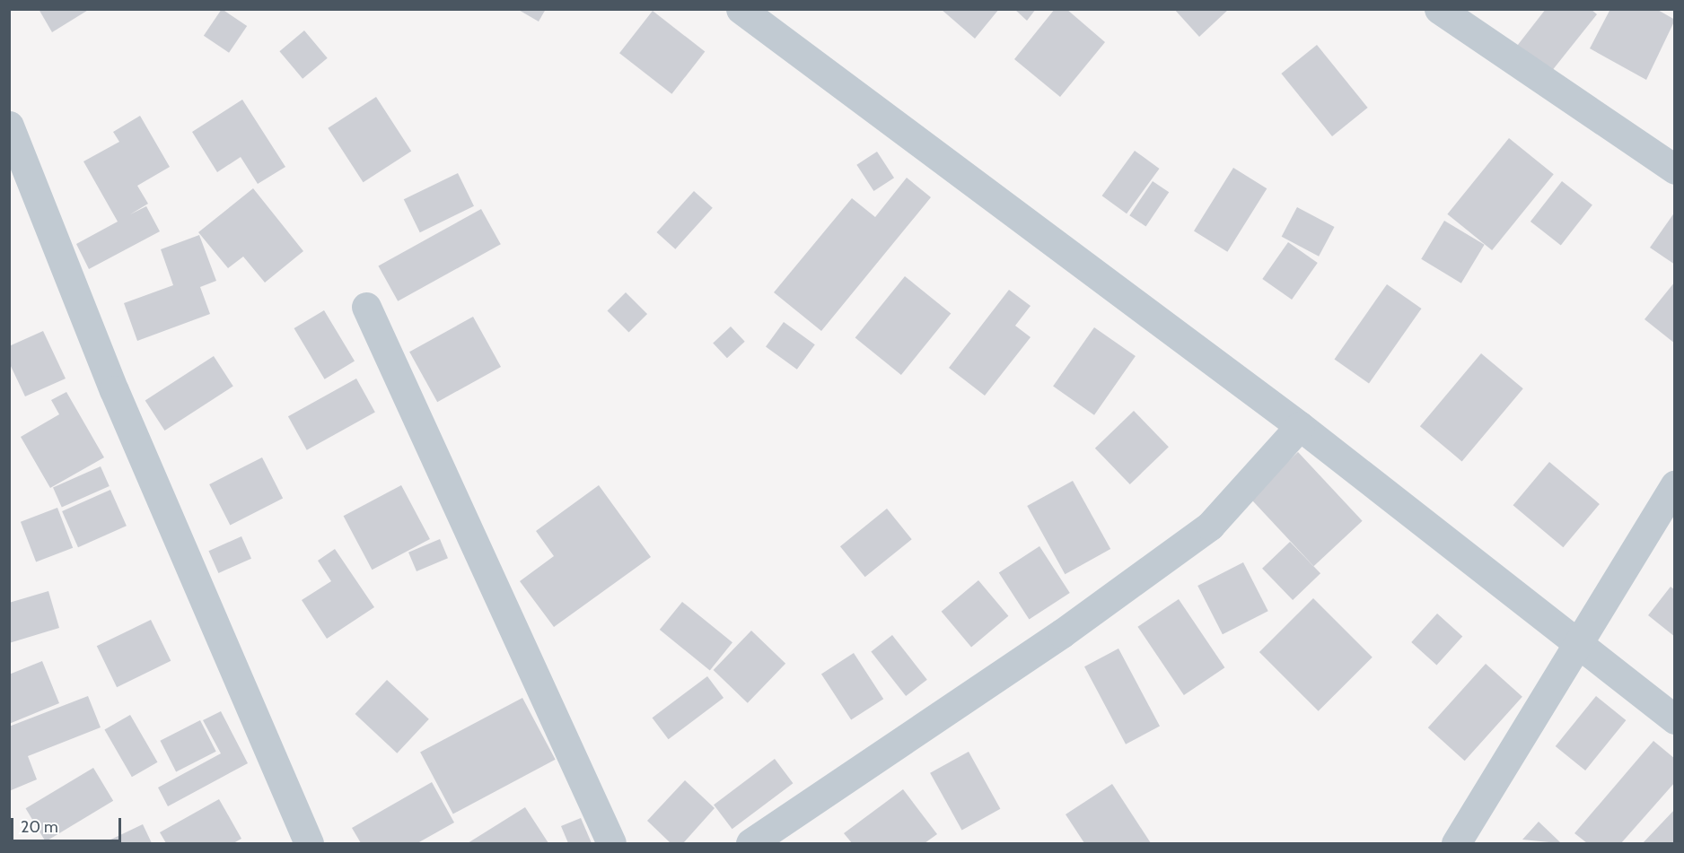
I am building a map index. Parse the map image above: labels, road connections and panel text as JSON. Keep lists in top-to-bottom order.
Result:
{
  "scale_bar": "20 m"
}
